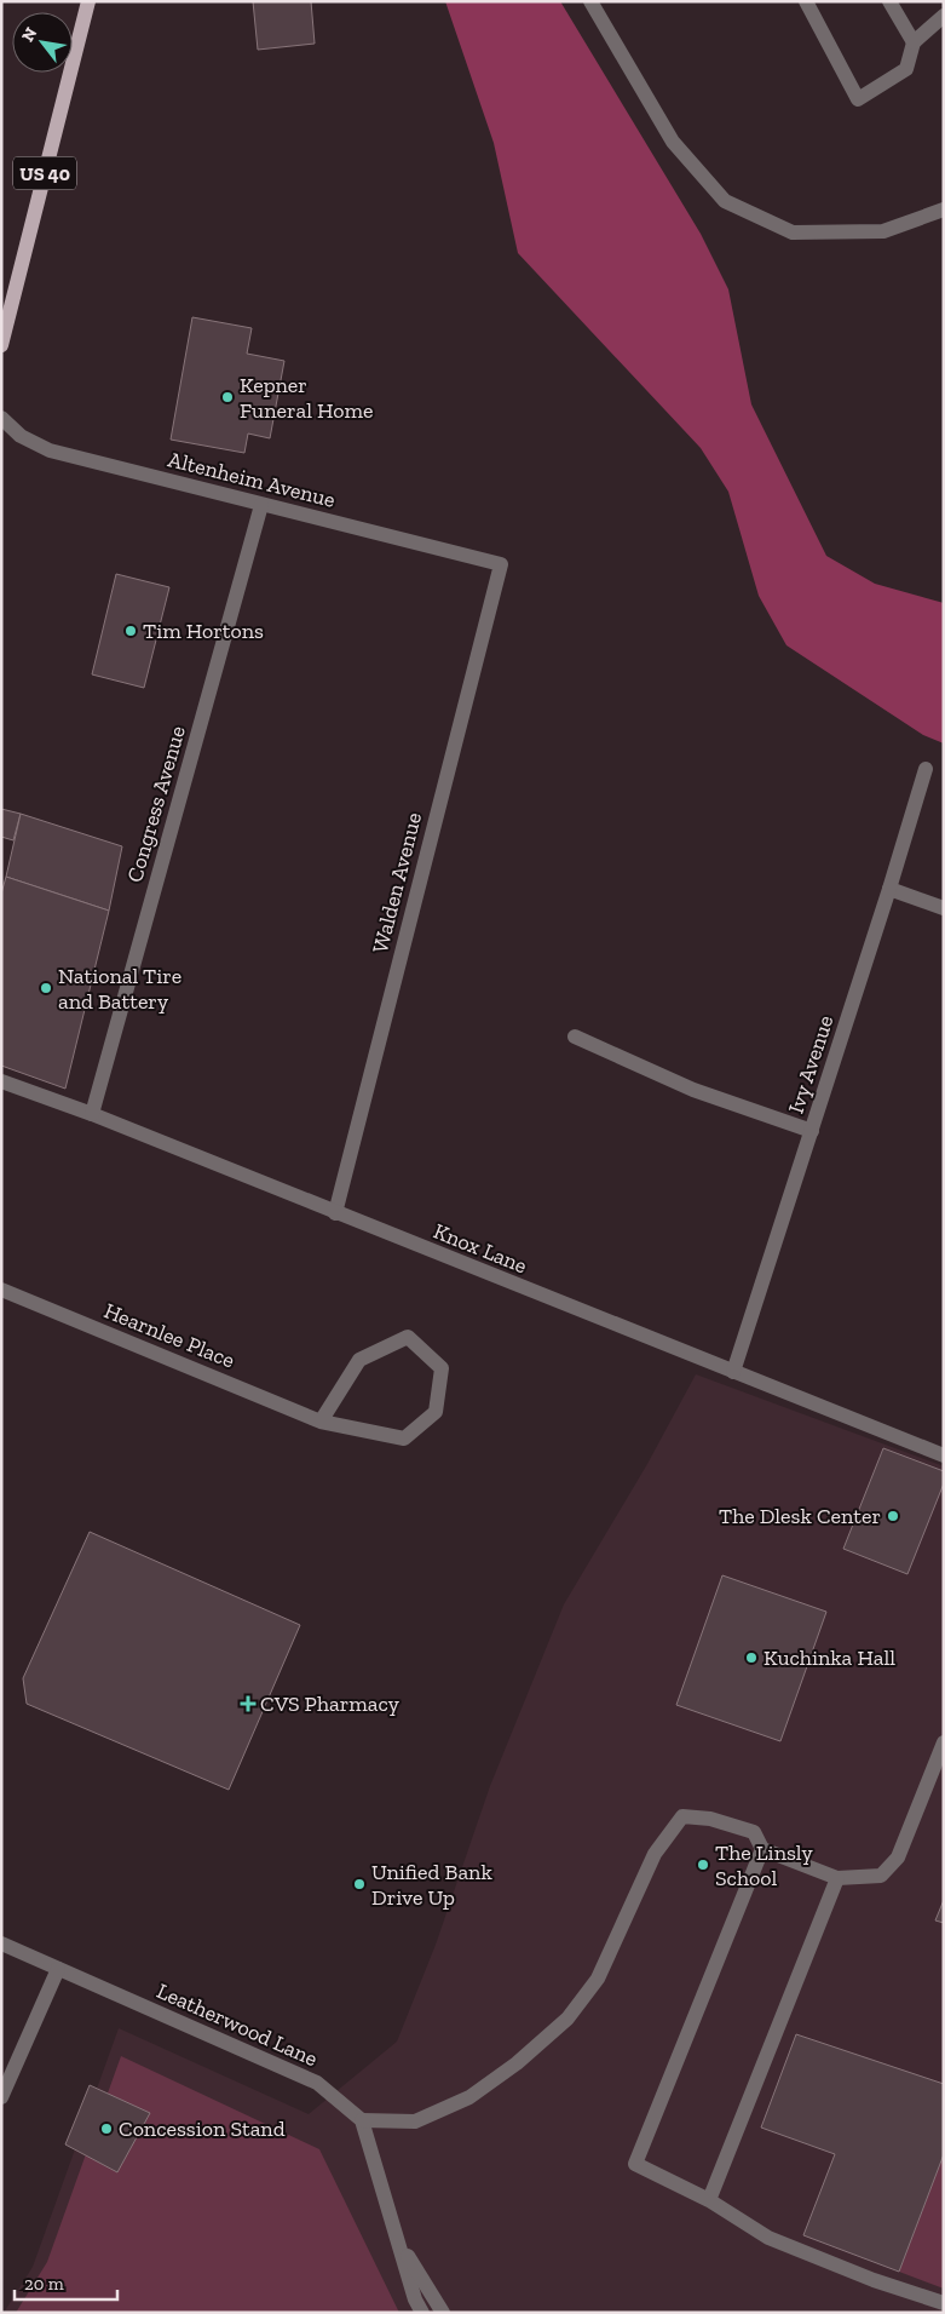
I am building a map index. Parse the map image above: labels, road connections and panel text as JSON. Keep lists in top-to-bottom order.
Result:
{
  "streets": {
    "main road": ["US 40"],
    "street": [
      "Altenheim Avenue",
      "Congress Avenue",
      "Walden Avenue",
      "Ivy Avenue",
      "Knox Lane",
      "Hearnlee Place",
      "Leatherwood Lane"
    ]
  },
  "crossings": [
    ["Altenheim Avenue", "Congress Avenue"],
    ["Altenheim Avenue", "Walden Avenue"],
    ["Congress Avenue", "Knox Lane"],
    ["Walden Avenue", "Knox Lane"],
    ["Ivy Avenue", "Knox Lane"]
  ],
  "places": {
    "other": [
      "Kepner Funeral Home",
      "Tim Hortons",
      "National Tire and Battery",
      "The Dlesk Center",
      "Kuchinka Hall",
      "The Linsly School",
      "Unified Bank Drive Up",
      "Concession Stand"
    ],
    "health": ["CVS Pharmacy"]
  },
  "scale_bar": "20 m",
  "north": "top left"
}
